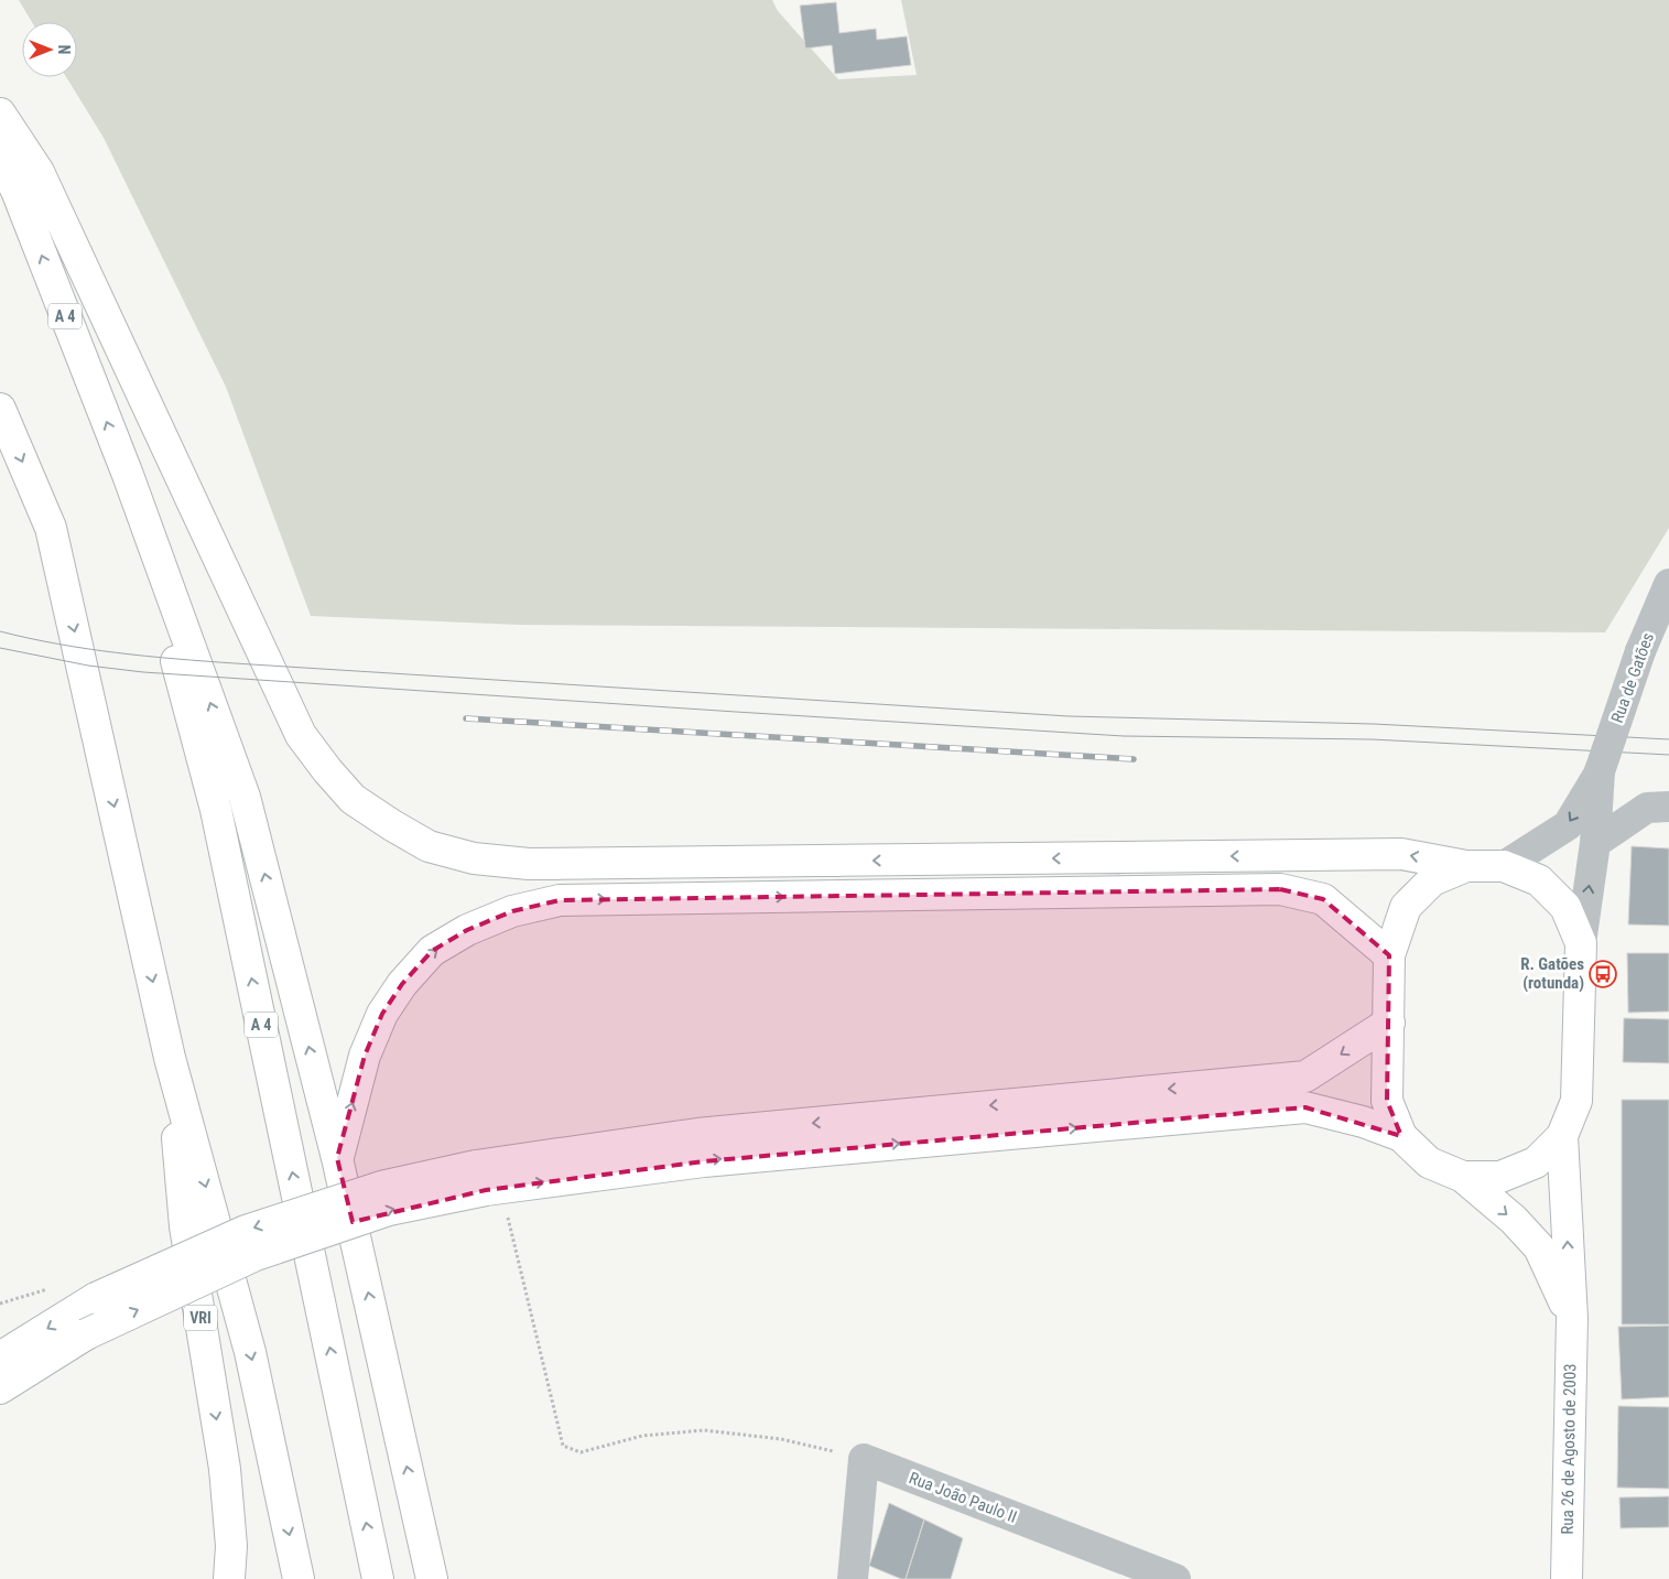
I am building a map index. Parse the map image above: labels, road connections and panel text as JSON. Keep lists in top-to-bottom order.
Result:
{
  "streets": {
    "main road": ["A 4", "VRI", "Rua 26 de Agosto de 2003"],
    "street": ["Rua de Gatões", "Rua João Paulo II"]
  },
  "places": {
    "bus stop": ["R. Gatões (rotunda)"]
  },
  "north": "right"
}
